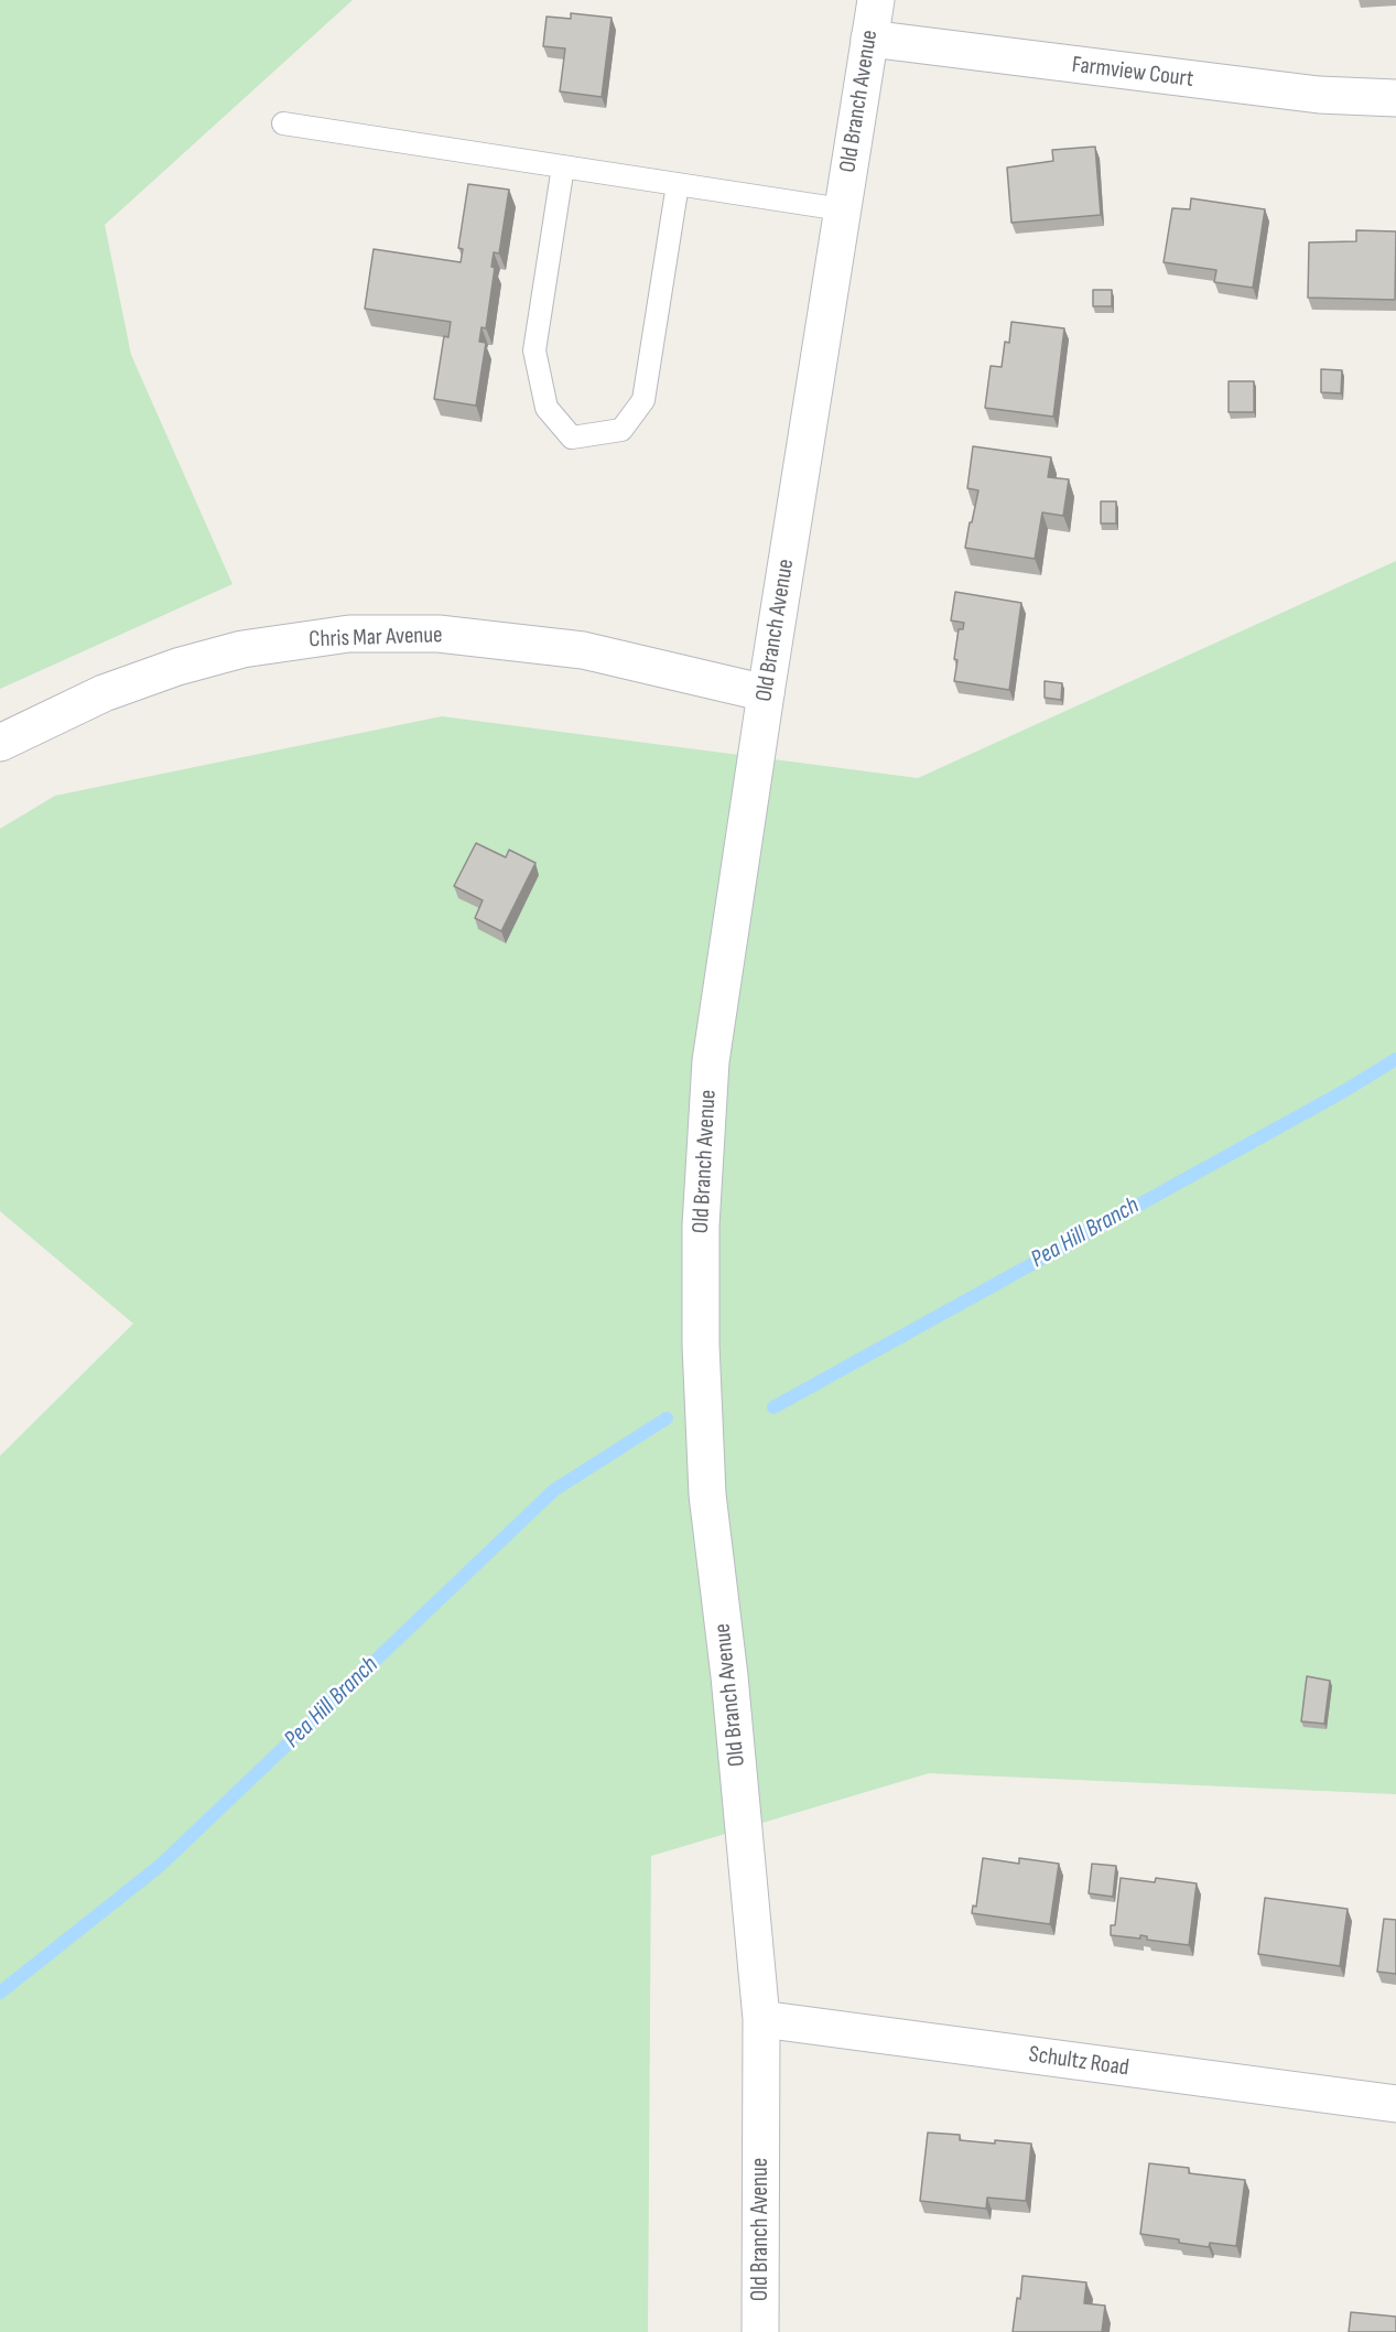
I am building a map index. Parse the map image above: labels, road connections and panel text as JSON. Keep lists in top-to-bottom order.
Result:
{
  "streets": {
    "main road": [
      "Farmview Court",
      "Old Branch Avenue",
      "Chris Mar Avenue",
      "Schultz Road"
    ]
  },
  "crossings": [
    ["Farmview Court", "Old Branch Avenue"],
    ["Old Branch Avenue", "Chris Mar Avenue"],
    ["Old Branch Avenue", "Schultz Road"]
  ],
  "water": ["Pea Hill Branch"]
}
